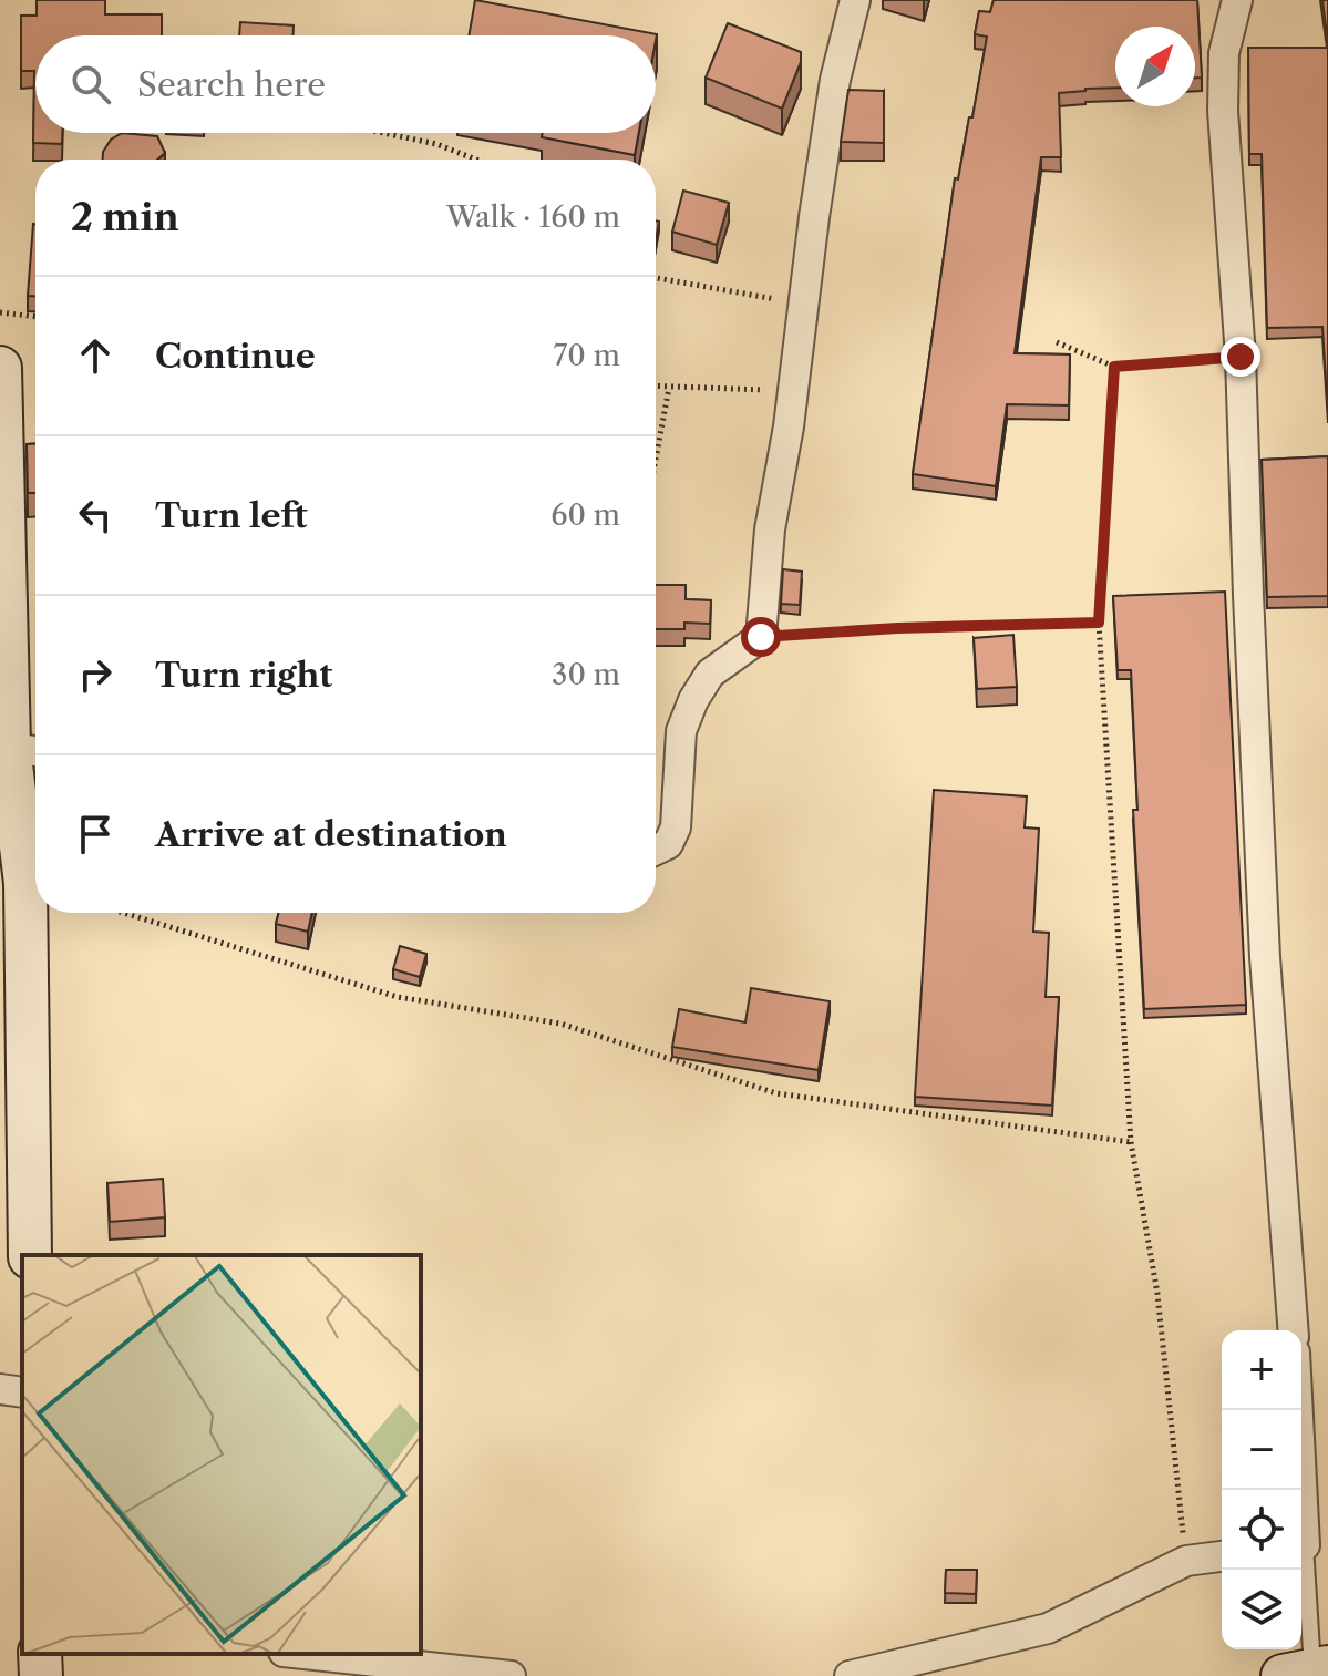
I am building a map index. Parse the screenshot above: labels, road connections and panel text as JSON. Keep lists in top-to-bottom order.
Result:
{
  "north": "top right",
  "page": {
    "search": "Search here",
    "heading": ["2 min", "Walk · 160 m"],
    "list": [
      ["Continue", "70 m"],
      ["Turn left", "60 m"],
      ["Turn right", "30 m"],
      "Arrive at destination"
    ],
    "map_buttons": ["+", "−"]
  }
}
